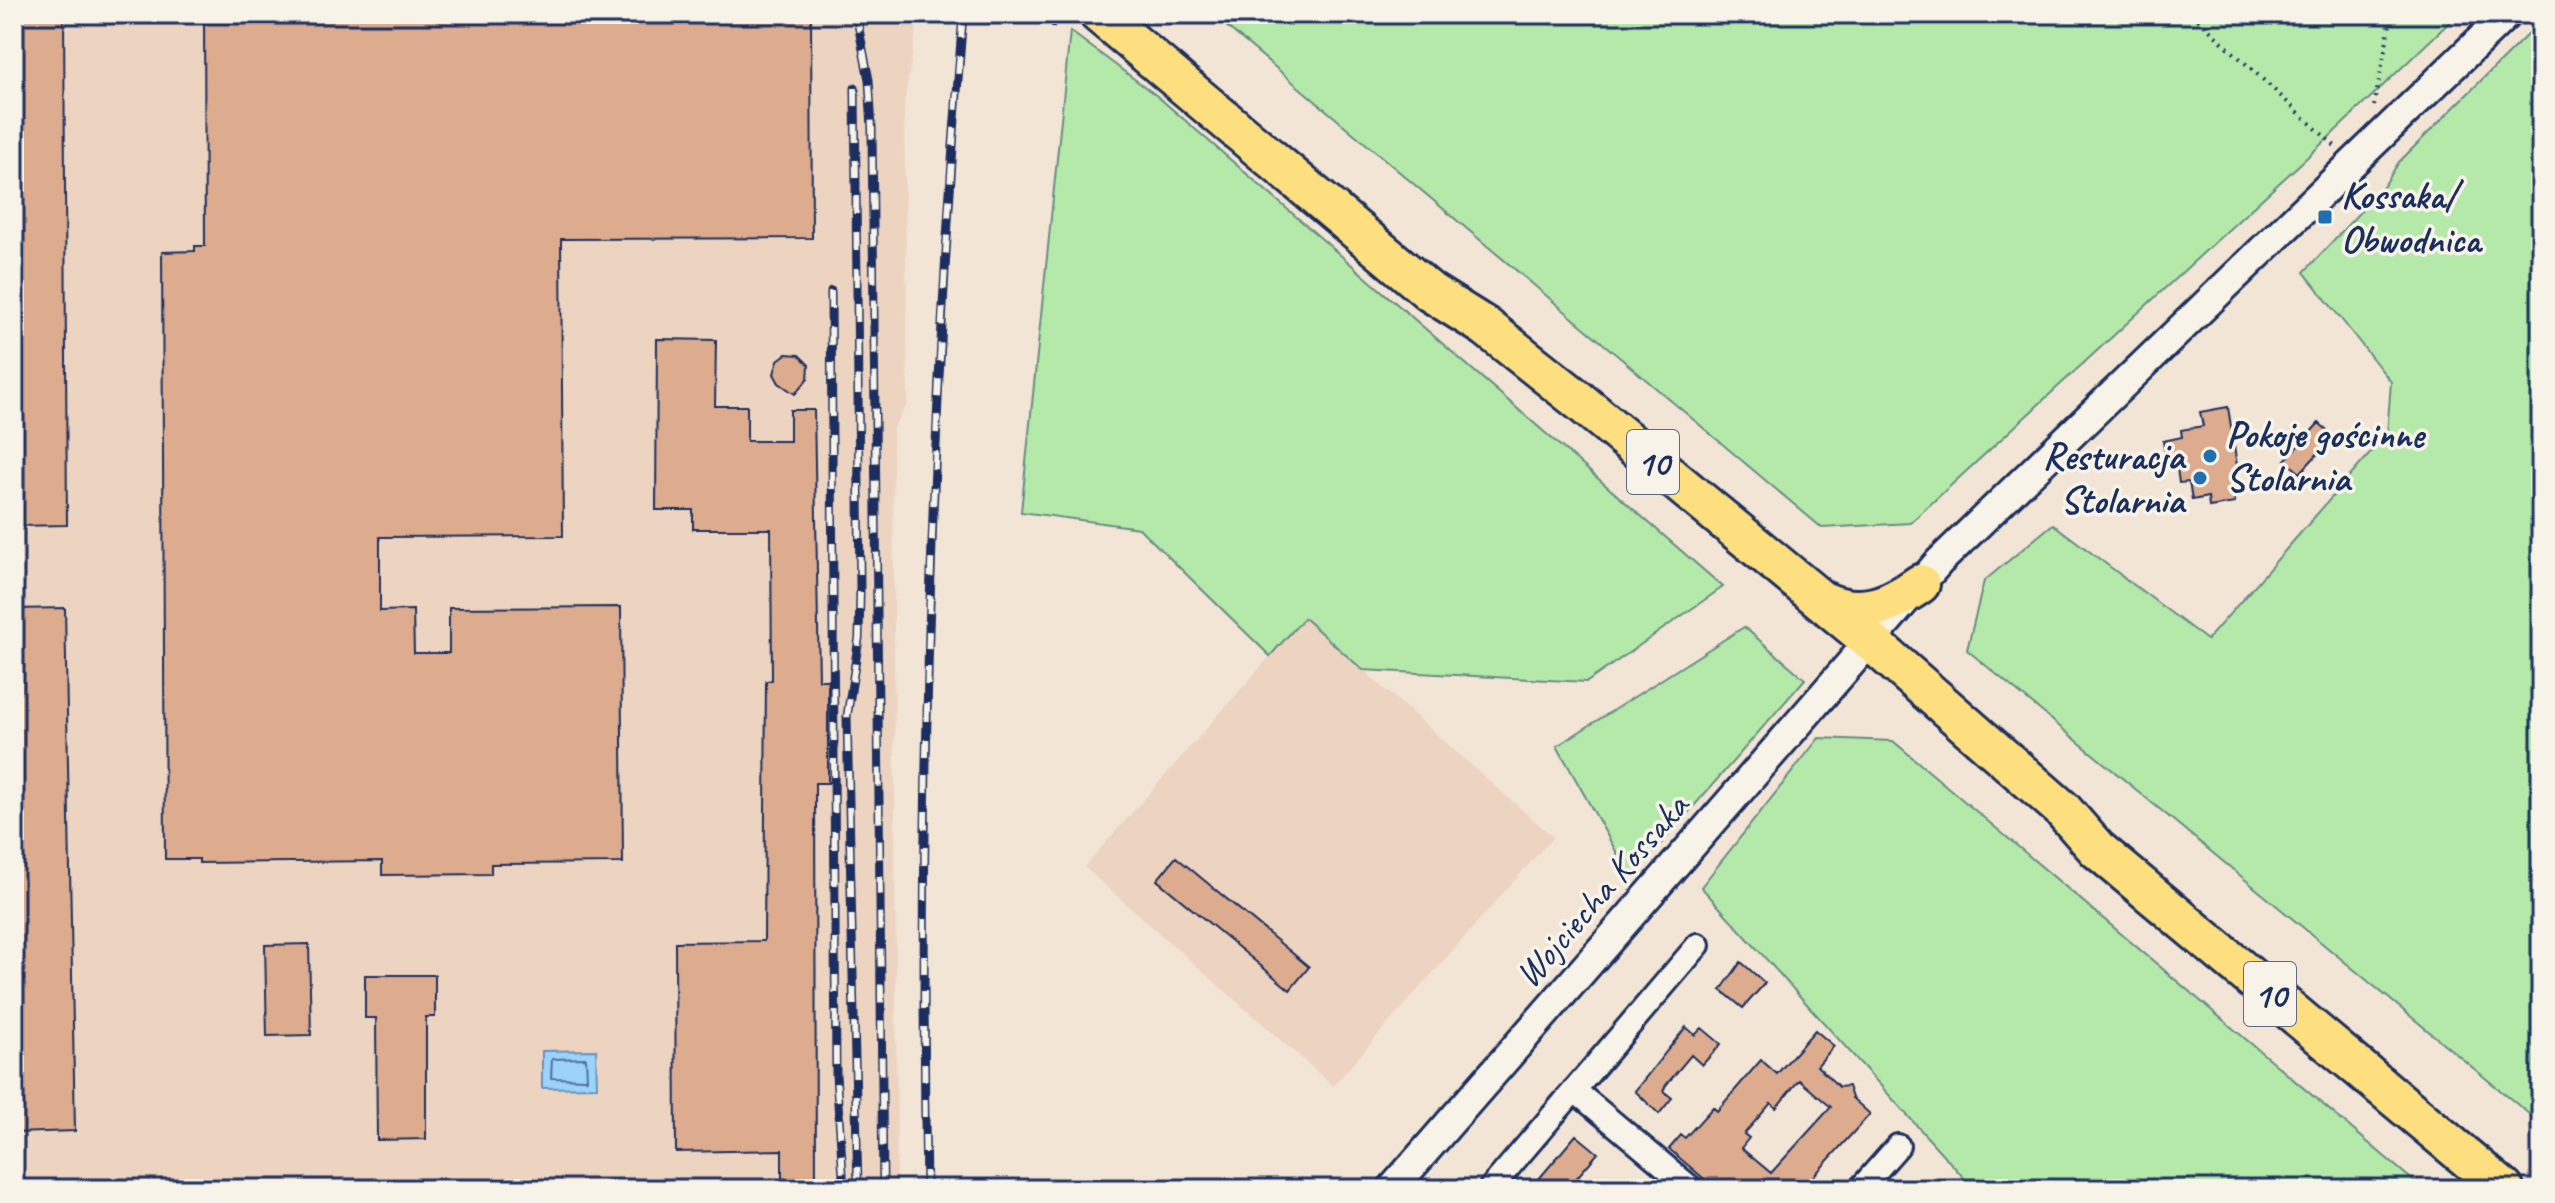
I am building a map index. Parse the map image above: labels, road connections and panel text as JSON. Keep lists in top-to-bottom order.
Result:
{
  "streets": {
    "highway": ["10"],
    "street": ["Wojciecha Kossaka"]
  },
  "crossings": [
    ["10", "Wojciecha Kossaka"]
  ],
  "places": {
    "transit": ["Kossaka/ Obwodnica"],
    "other": ["Pokoje gościnne Stolarnia", "Resturacja Stolarnia"]
  }
}
